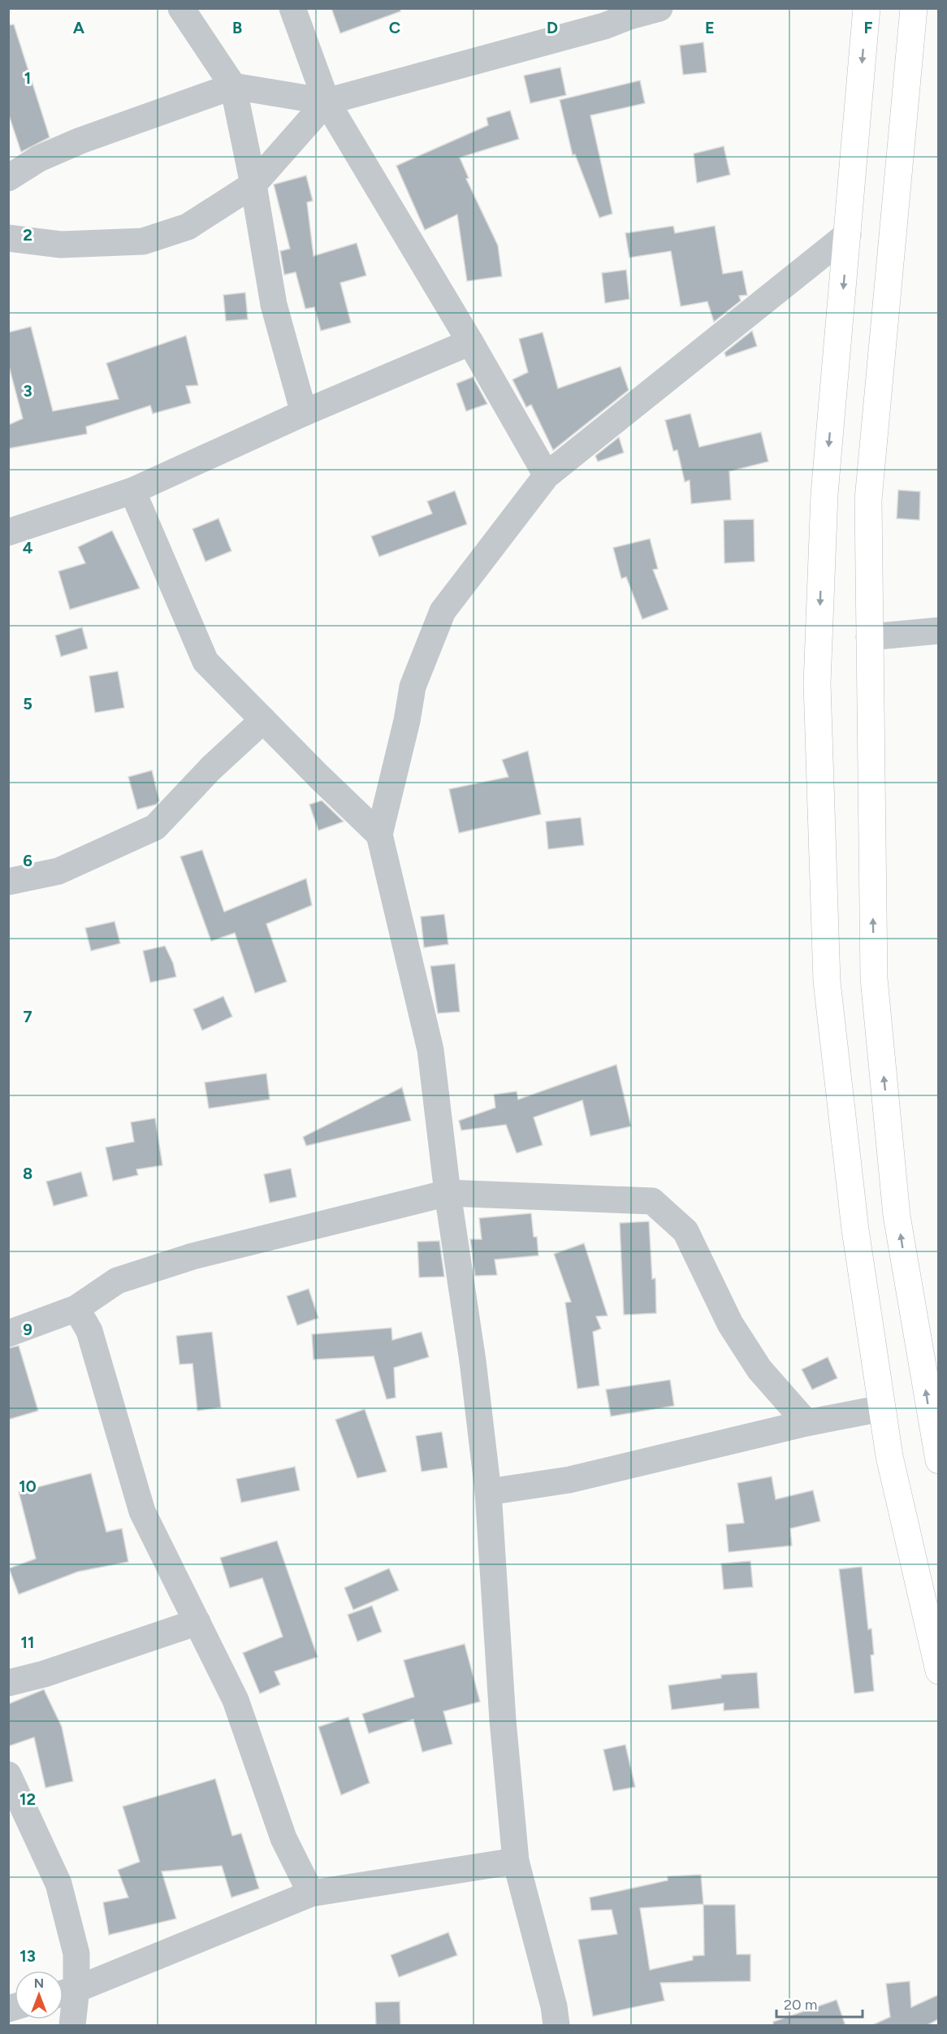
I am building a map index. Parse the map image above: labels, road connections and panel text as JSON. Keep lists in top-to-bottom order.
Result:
{
  "scale_bar": "20 m",
  "north": "top",
  "grid": {
    "columns": [
      "A",
      "B",
      "C",
      "D",
      "E",
      "F"
    ],
    "rows": [
      "1",
      "2",
      "3",
      "4",
      "5",
      "6",
      "7",
      "8",
      "9",
      "10",
      "11",
      "12",
      "13"
    ]
  }
}
